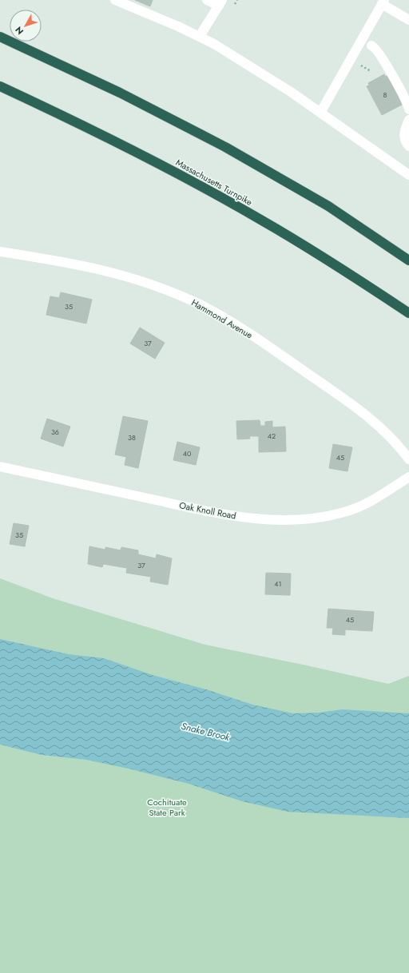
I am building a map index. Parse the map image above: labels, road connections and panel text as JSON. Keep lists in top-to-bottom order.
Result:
{
  "streets": {
    "highway": ["Massachusetts Turnpike"],
    "street": ["Hammond Avenue", "Oak Knoll Road"]
  },
  "water": ["Snake Brook"],
  "parks": ["Cochituate State Park"],
  "house_numbers": [
    "8",
    "35",
    "37",
    "36",
    "42",
    "38",
    "40",
    "45",
    "35",
    "37",
    "41",
    "45"
  ],
  "north": "bottom left"
}
